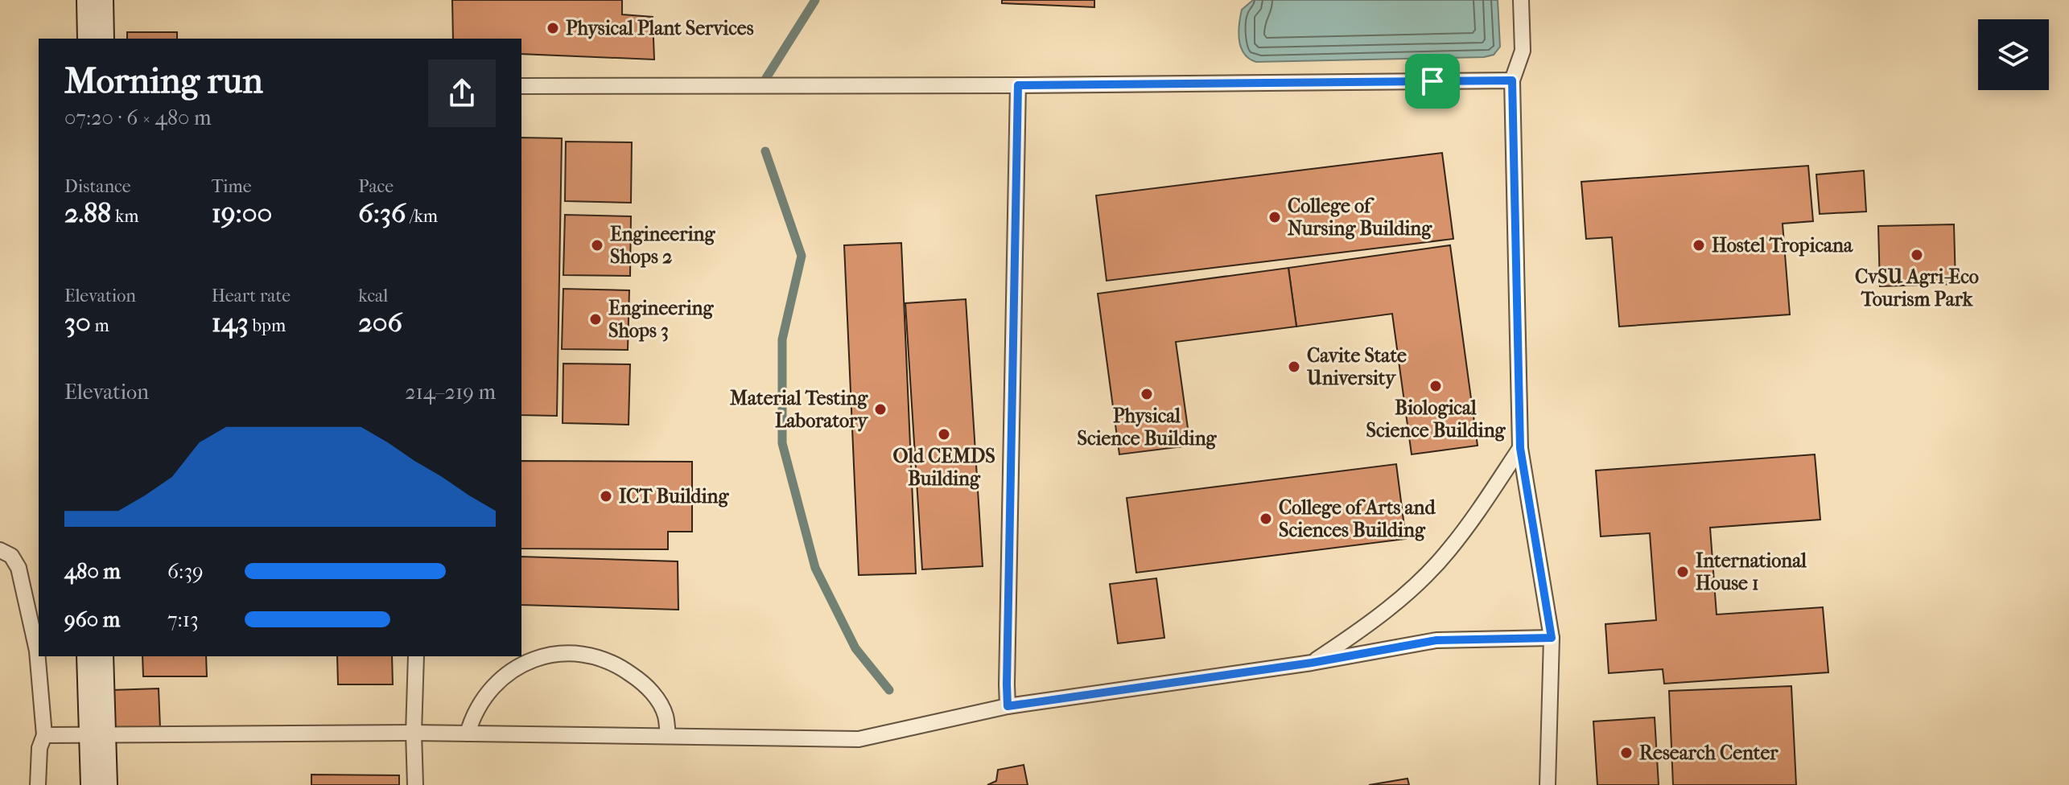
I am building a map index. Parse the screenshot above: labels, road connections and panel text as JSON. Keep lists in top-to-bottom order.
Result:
{
  "places": [
    "Physical Plant Services",
    "College of Nursing Building",
    "Engineering Shops 2",
    "Hostel Tropicana",
    "CvSU Agri-Eco Tourism Park",
    "Engineering Shops 3",
    "Cavite State University",
    "Biological Science Building",
    "Physical Science Building",
    "Material Testing Laboratory",
    "Old CEMDS Building",
    "ICT Building",
    "College of Arts and Sciences Building",
    "International House 1",
    "Research Center"
  ],
  "page": {
    "heading": ["Morning run", "07:20 · 6 × 480 m"],
    "stats": [
      ["Distance", "2.88 km"],
      ["Time", "19:00"],
      ["Pace", "6:36 /km"],
      ["Elevation", "30 m"],
      ["Heart rate", "143 bpm"],
      ["kcal", "206"]
    ],
    "chart": ["Elevation", "214–219 m"],
    "list": [
      {
        "name": "480 m",
        "note": "6:39"
      },
      {
        "name": "960 m",
        "note": "7:13"
      }
    ]
  }
}
